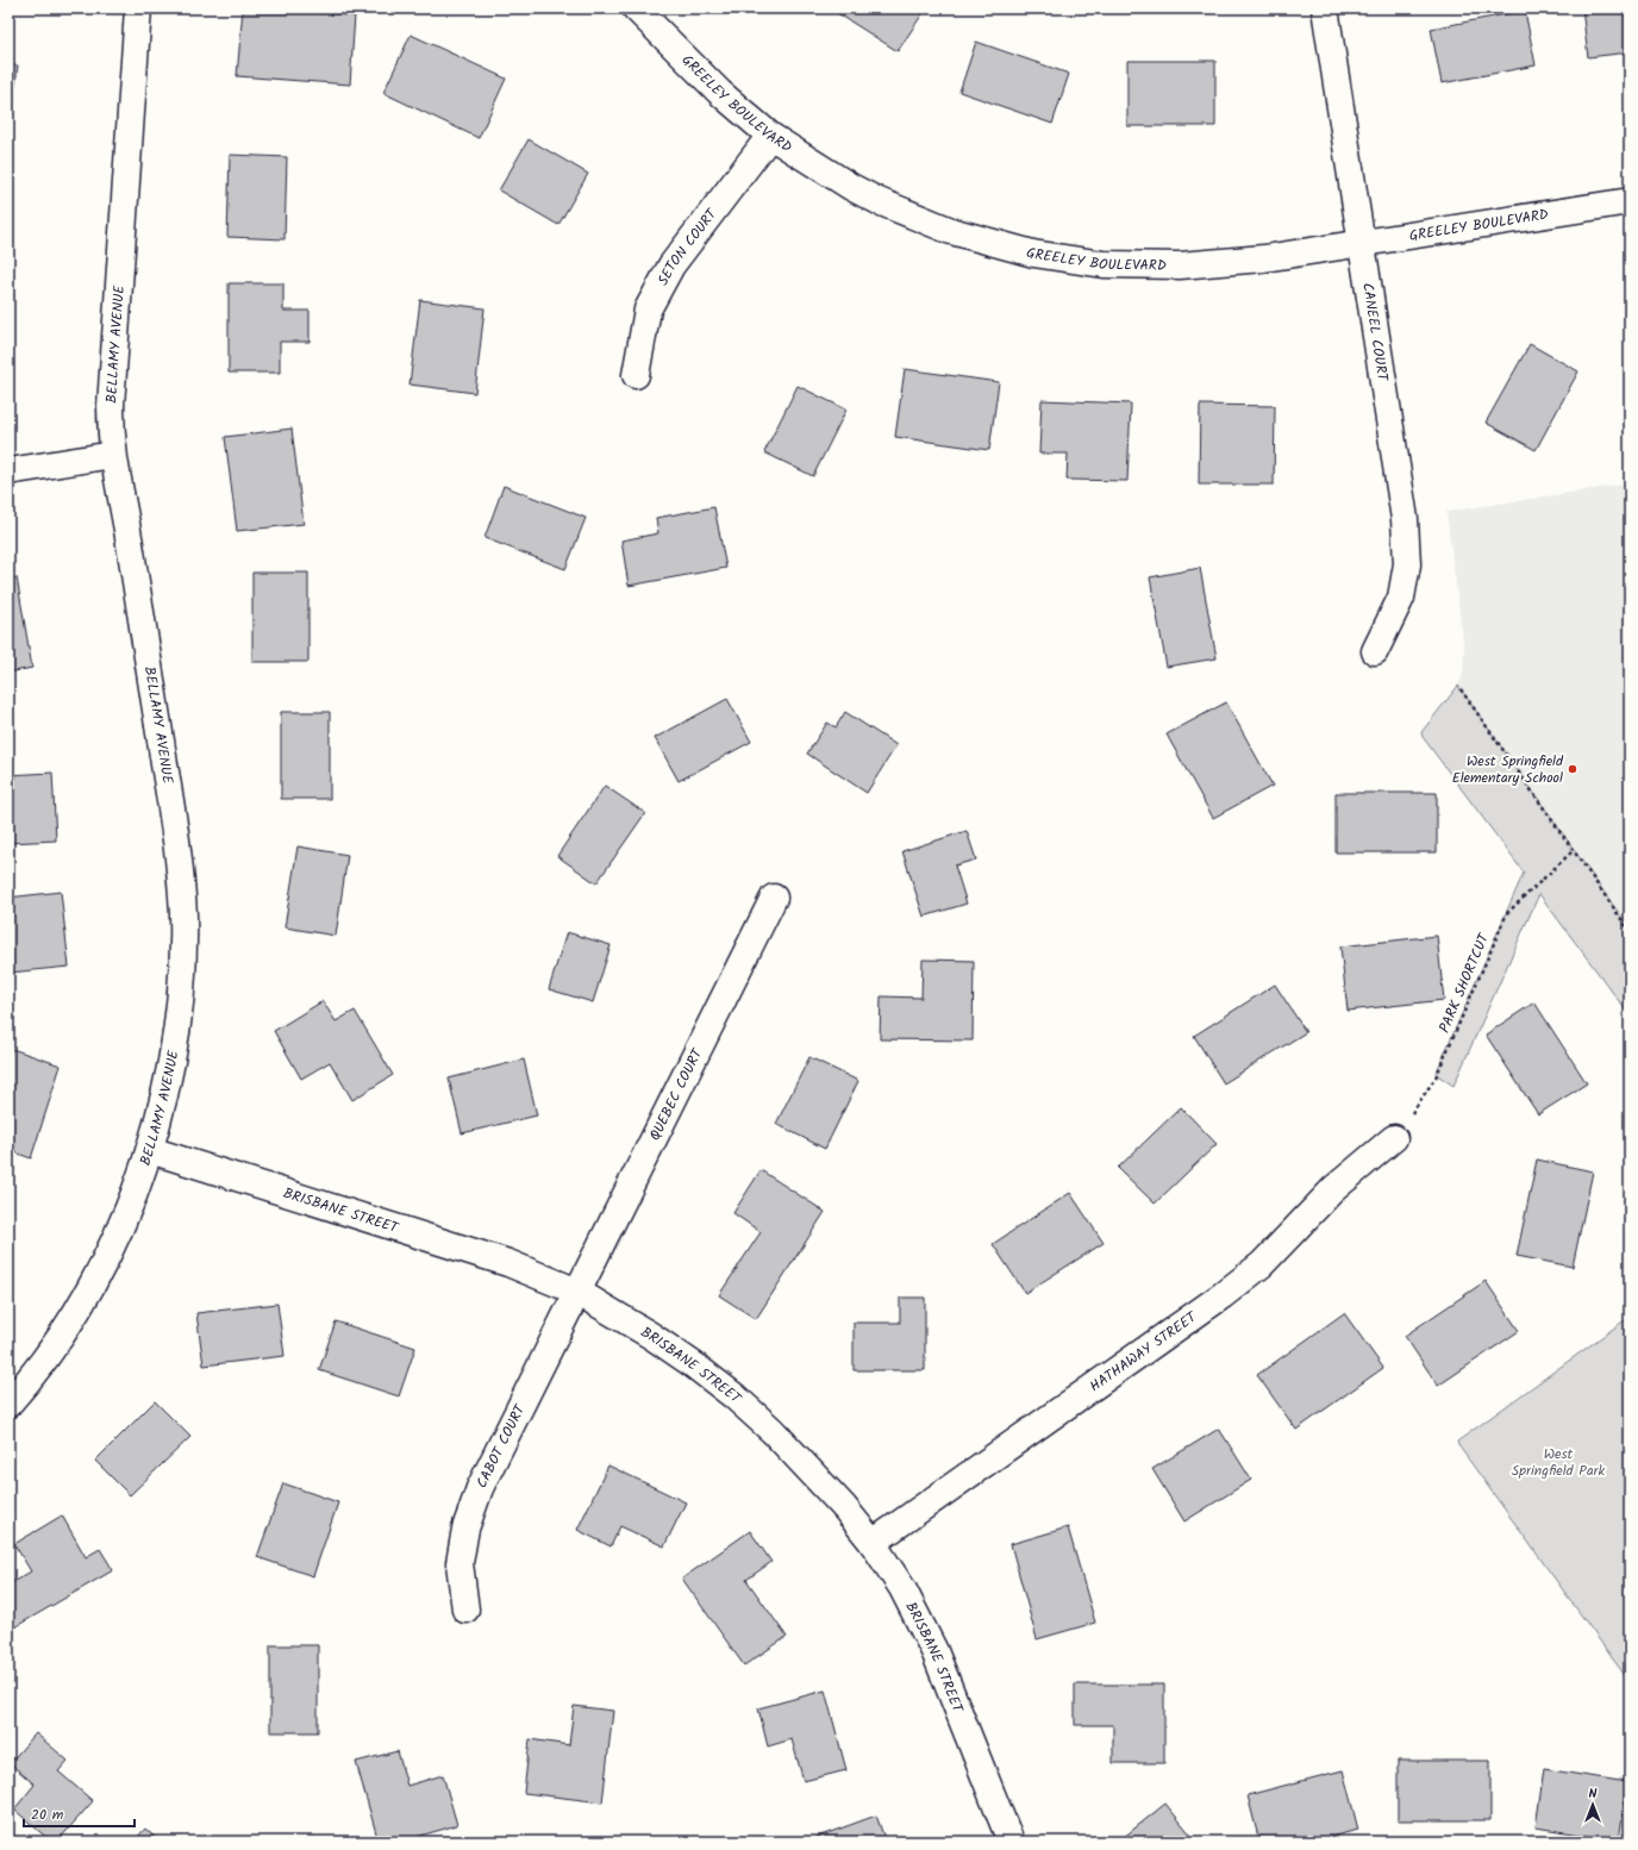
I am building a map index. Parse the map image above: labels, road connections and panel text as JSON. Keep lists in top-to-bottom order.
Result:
{
  "streets": {
    "street": [
      "GREELEY BOULEVARD",
      "SETON COURT",
      "CANEEL COURT",
      "BELLAMY AVENUE",
      "QUEBEC COURT",
      "BRISBANE STREET",
      "HATHAWAY STREET",
      "CABOT COURT"
    ],
    "path": ["PARK SHORTCUT"]
  },
  "crossings": [
    ["GREELEY BOULEVARD", "SETON COURT"],
    ["GREELEY BOULEVARD", "CANEEL COURT"],
    ["BELLAMY AVENUE", "BRISBANE STREET"],
    ["PARK SHORTCUT", "HATHAWAY STREET"],
    ["QUEBEC COURT", "BRISBANE STREET"],
    ["QUEBEC COURT", "CABOT COURT"],
    ["BRISBANE STREET", "HATHAWAY STREET"],
    ["BRISBANE STREET", "CABOT COURT"]
  ],
  "parks": ["West Springfield Park"],
  "places": ["West Springfield Elementary School"],
  "scale_bar": "20 m",
  "north": "top"
}
